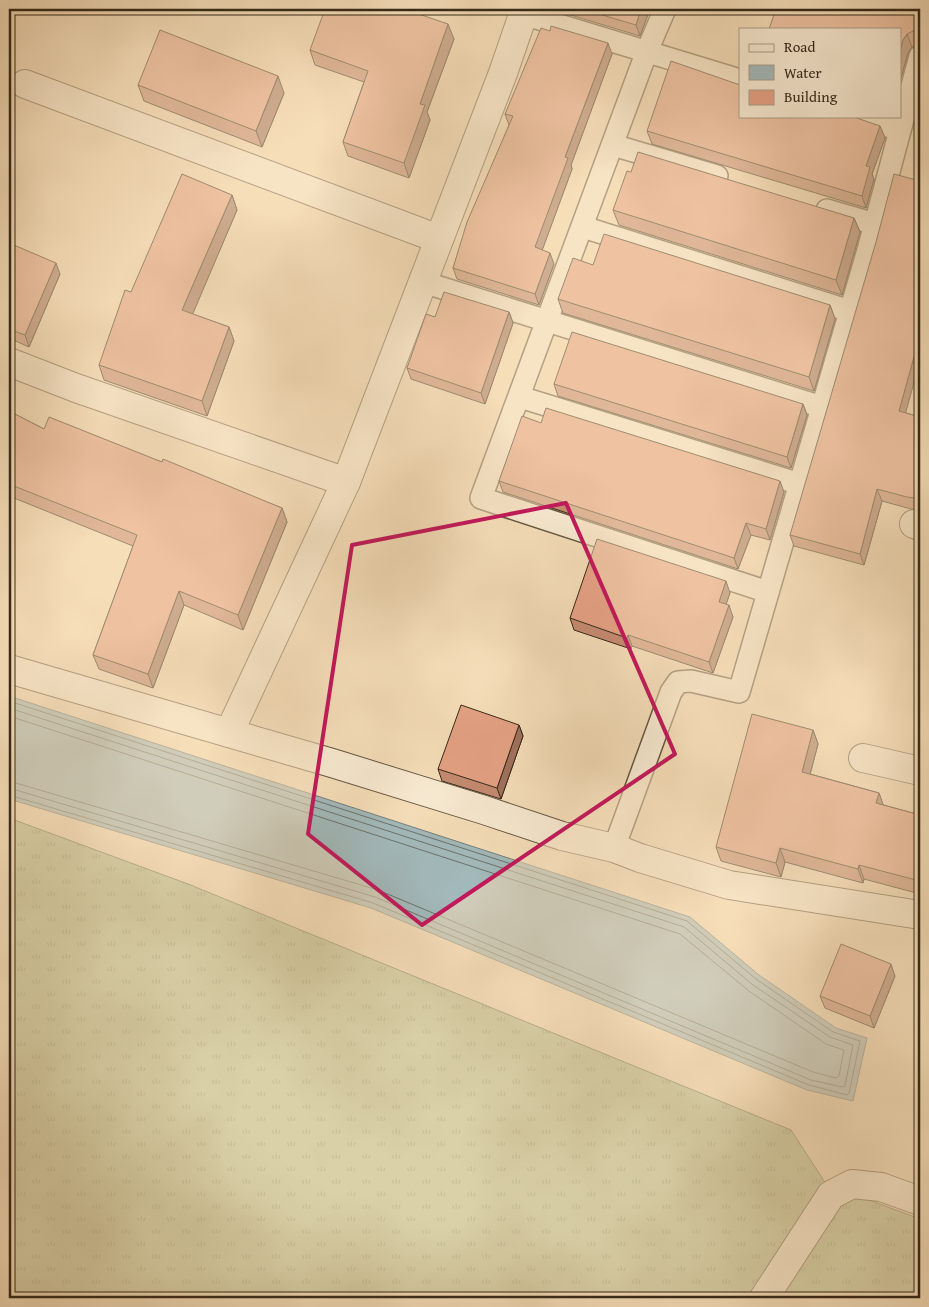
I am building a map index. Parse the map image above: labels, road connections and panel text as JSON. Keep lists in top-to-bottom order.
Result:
{
  "legend": ["Road", "Water", "Building"]
}
